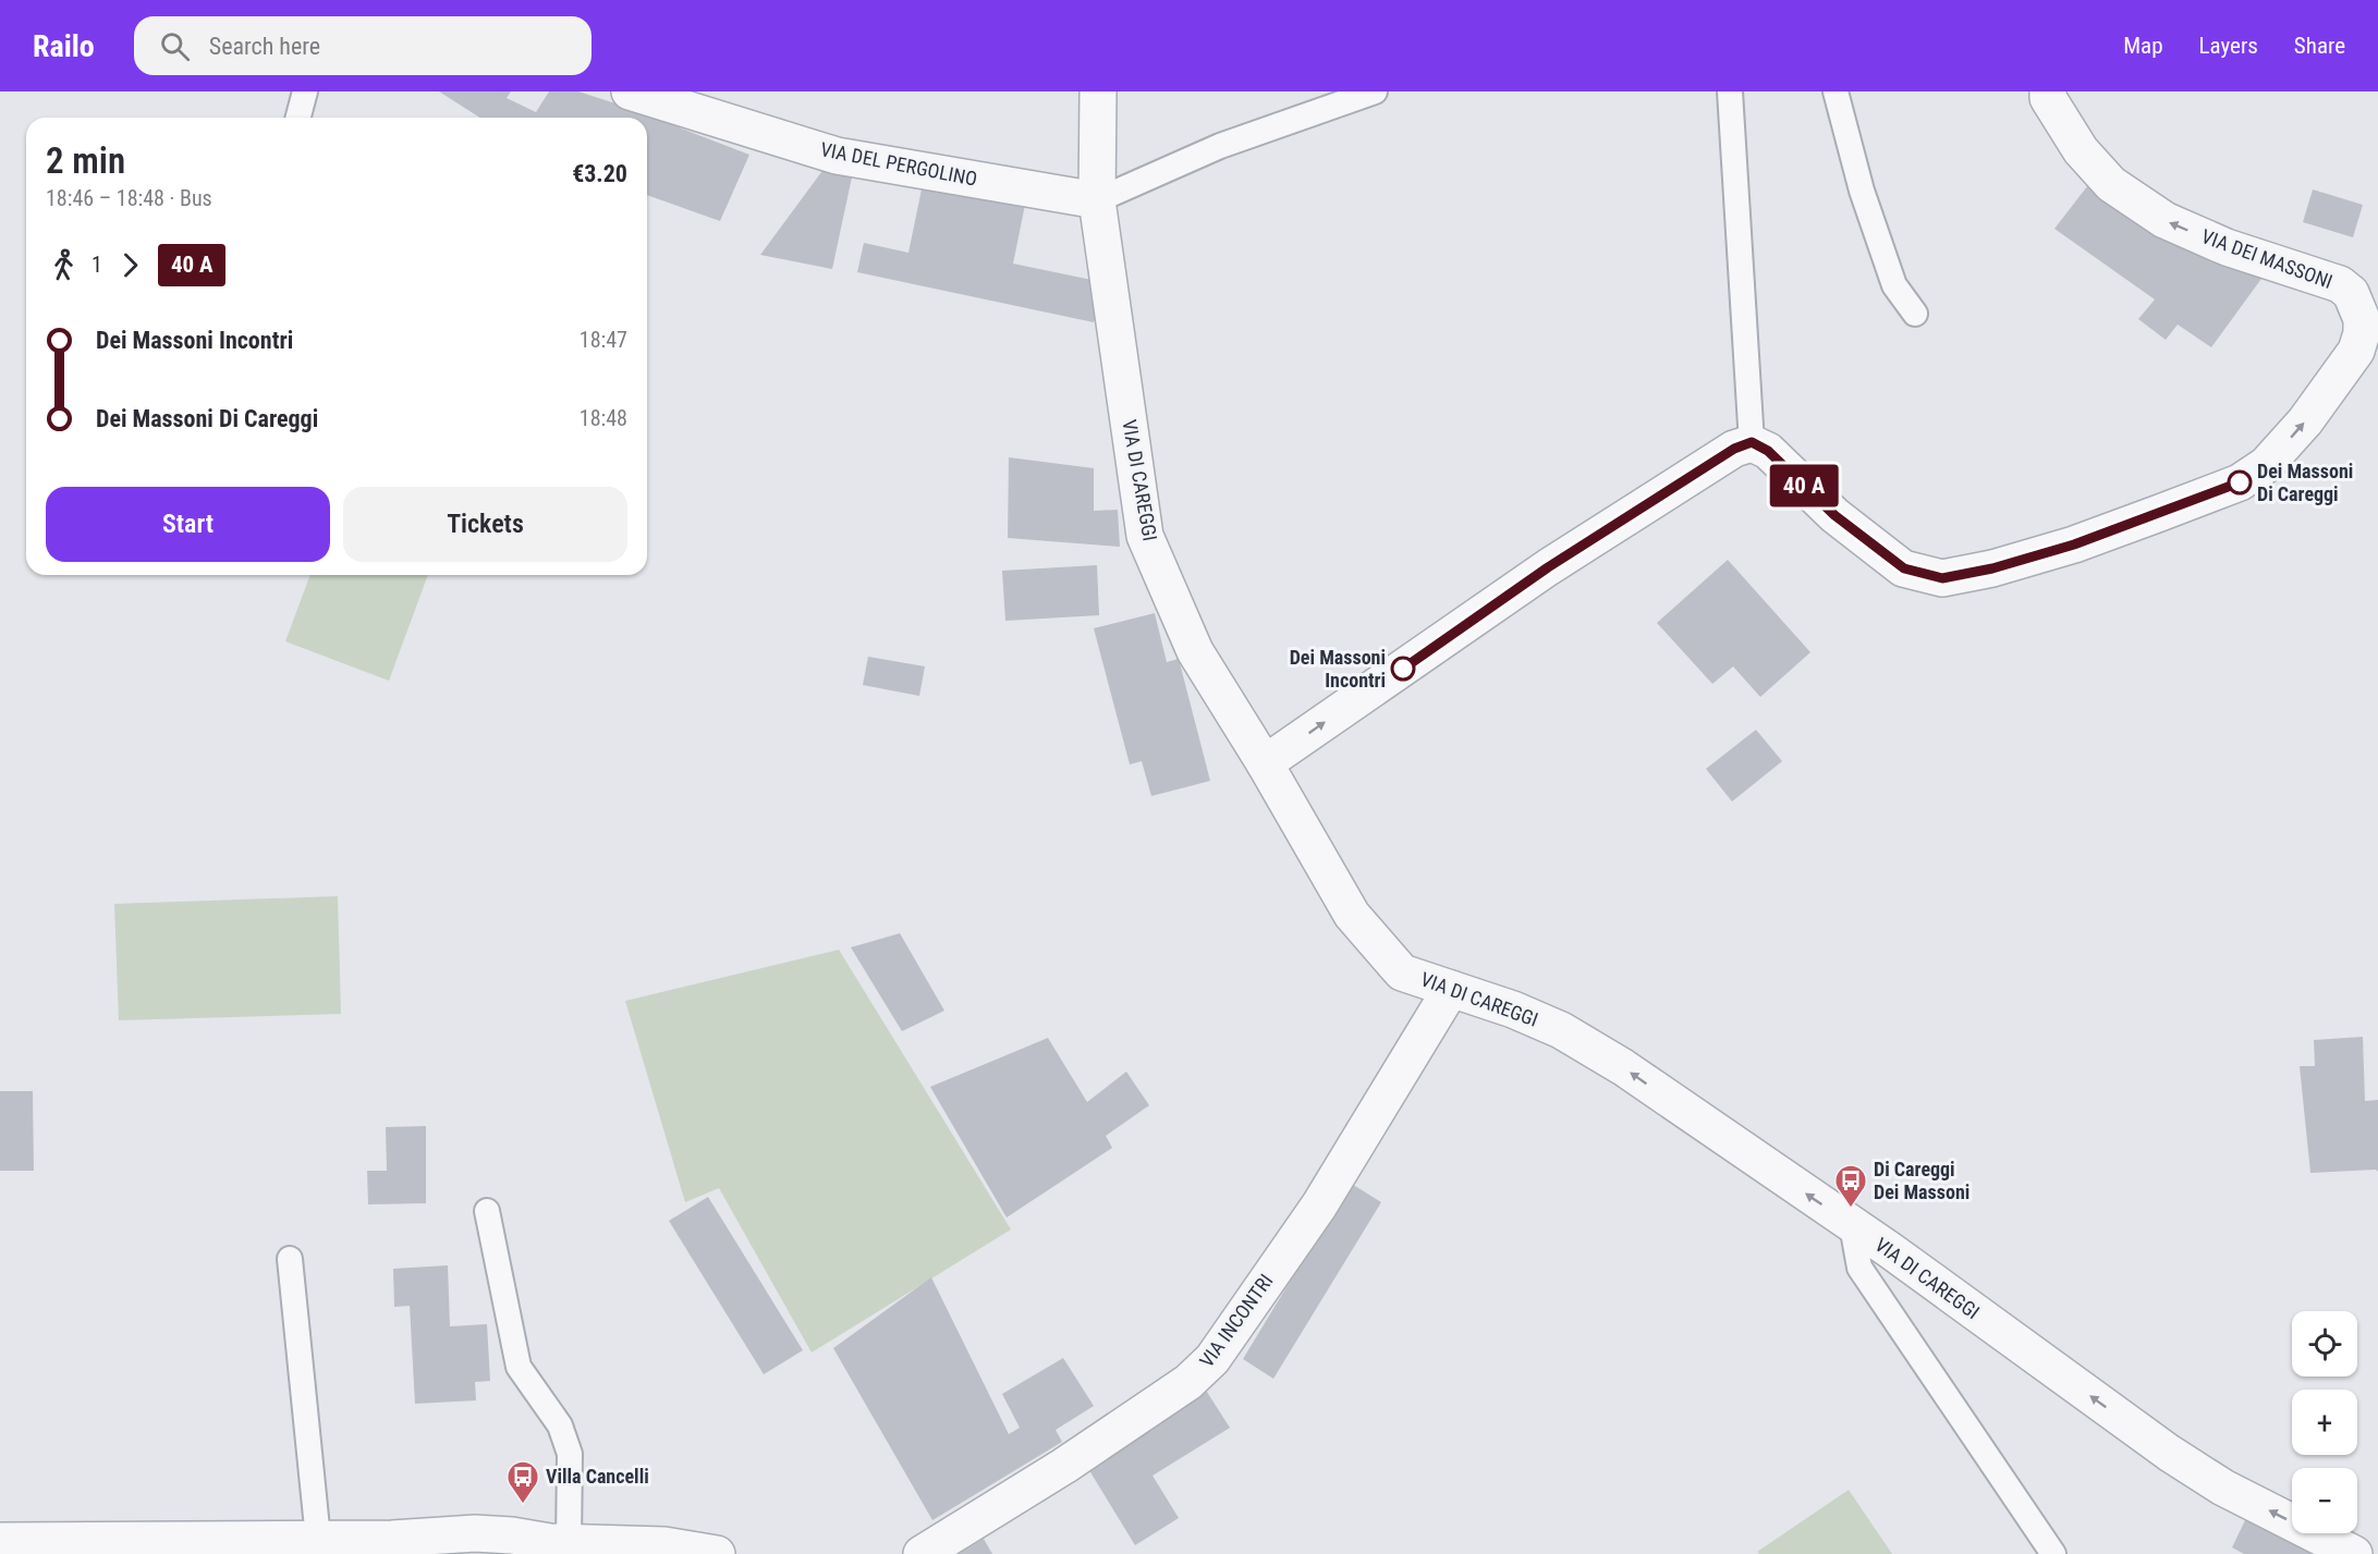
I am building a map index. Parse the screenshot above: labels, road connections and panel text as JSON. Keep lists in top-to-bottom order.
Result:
{
  "streets": {
    "street": [
      "VIA DEL PERGOLINO",
      "VIA DEI MASSONI",
      "VIA DI CAREGGI",
      "VIA INCONTRI"
    ]
  },
  "crossings": [
    ["VIA DEL PERGOLINO", "VIA DI CAREGGI"],
    ["VIA DI CAREGGI", "VIA INCONTRI"]
  ],
  "one_way": ["VIA DI CAREGGI"],
  "places": {
    "other": ["Dei Massoni Di Careggi", "Dei Massoni Incontri"],
    "bus stop": ["Di Careggi Dei Massoni", "Villa Cancelli"]
  },
  "page": {
    "header": "Railo",
    "search": "Search here",
    "nav": ["Map", "Layers", "Share"],
    "on_map": "40 A",
    "heading": ["2 min", "18:46 – 18:48 · Bus", "€3.20"],
    "legs": ["1", "40 A"],
    "list": [
      {
        "name": "Dei Massoni Incontri",
        "value": "18:47"
      },
      {
        "name": "Dei Massoni Di Careggi",
        "value": "18:48"
      }
    ],
    "buttons": ["Start", "Tickets"],
    "map_buttons": ["+", "−"]
  }
}
